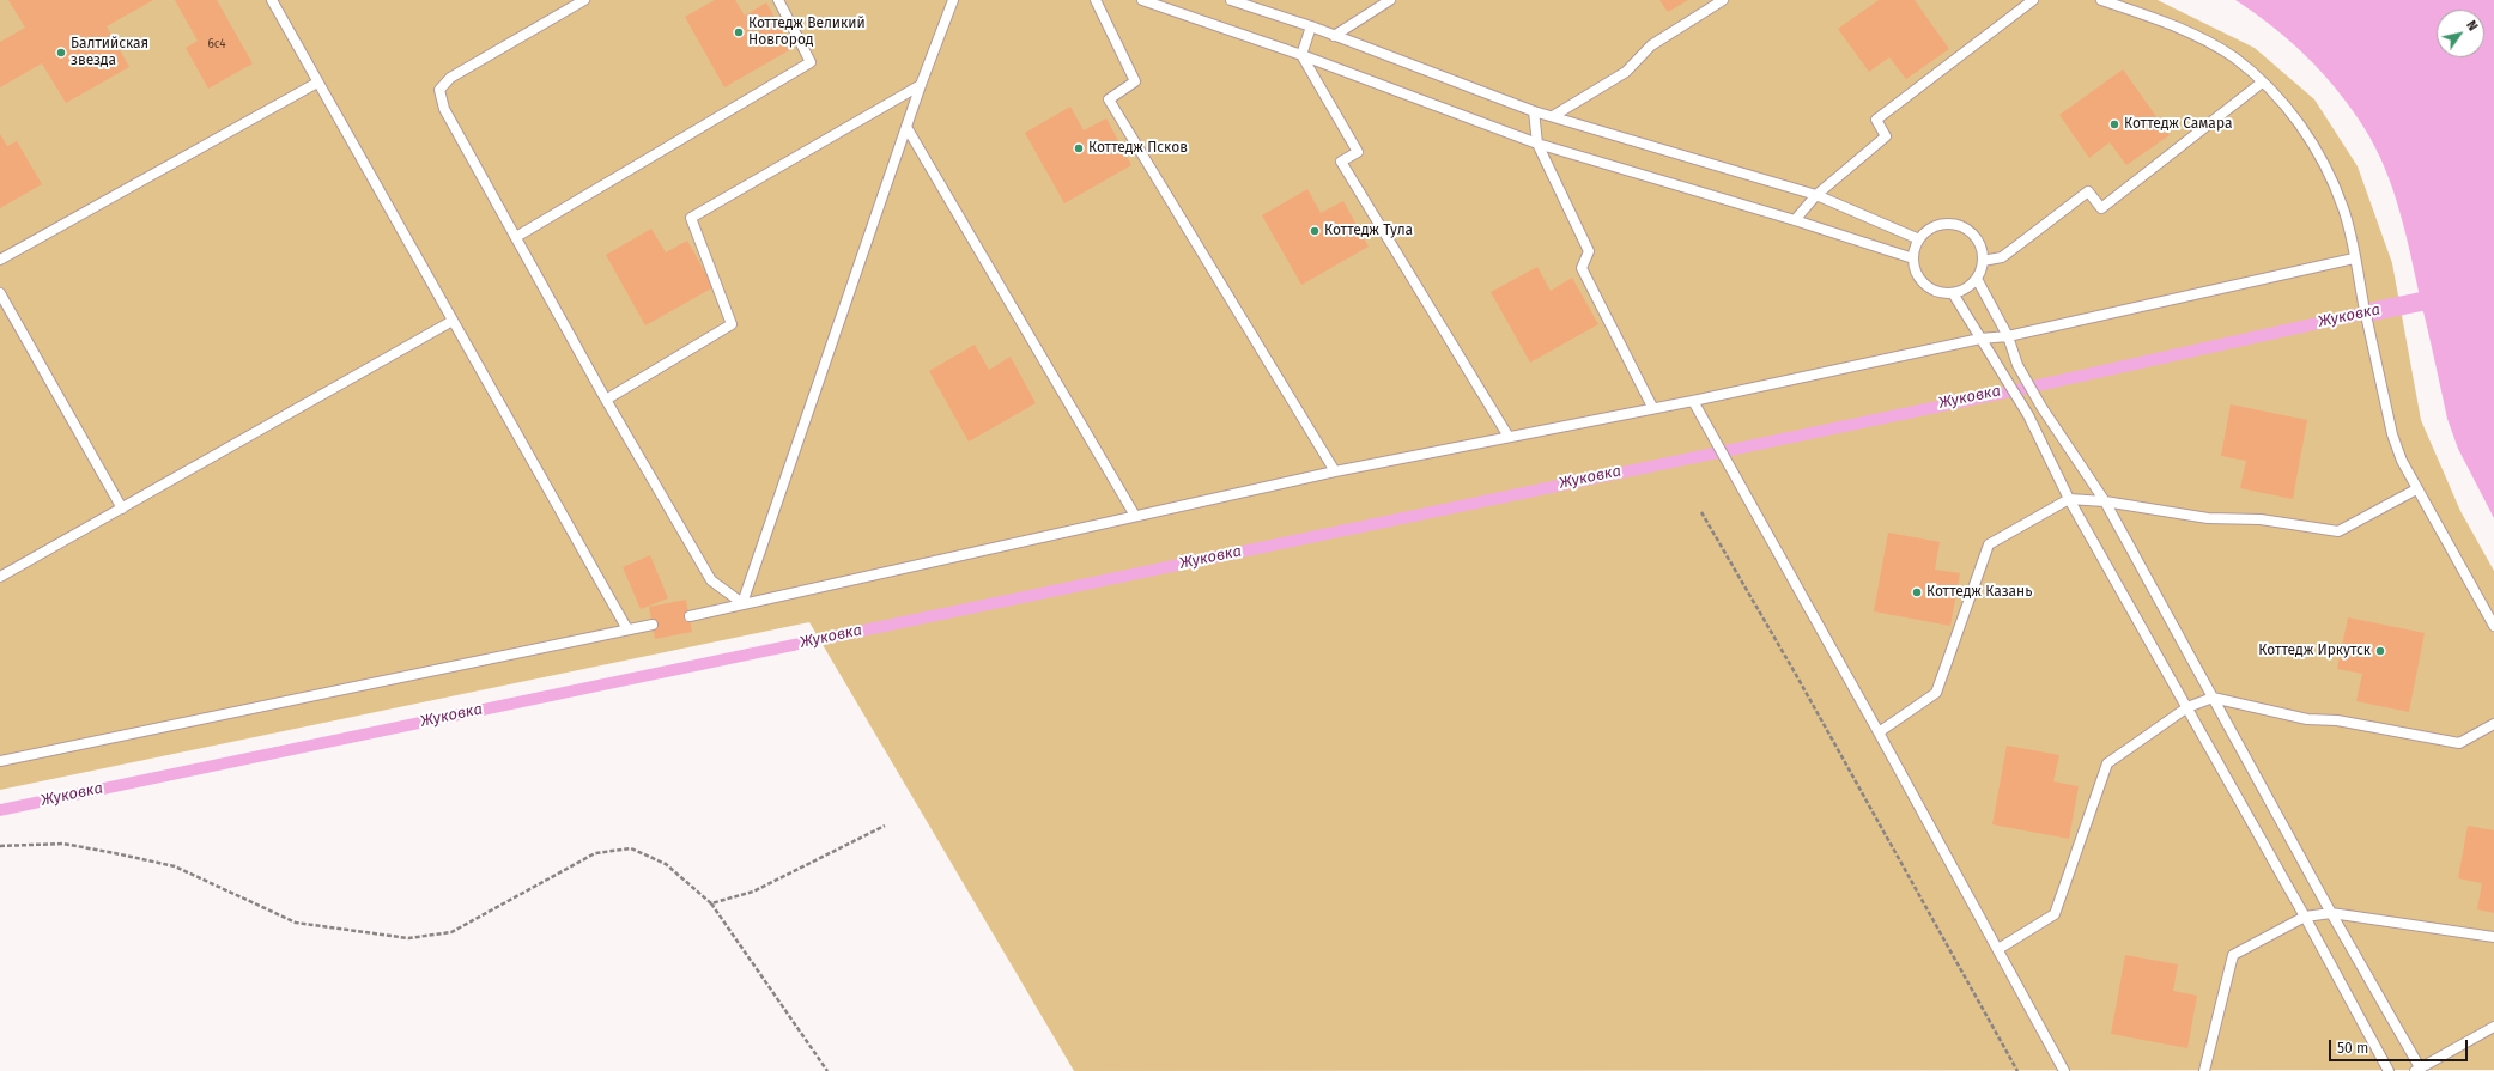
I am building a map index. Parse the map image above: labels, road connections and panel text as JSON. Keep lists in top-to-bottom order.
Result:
{
  "water": ["Жуковка"],
  "places": [
    "Коттедж Великий Новгород",
    "Балтийская звезда",
    "Коттедж Самара",
    "Коттедж Псков",
    "Коттедж Тула",
    "Коттедж Казань",
    "Коттедж Иркутск"
  ],
  "house_numbers": ["6с4"],
  "scale_bar": "50 m",
  "north": "top right"
}
